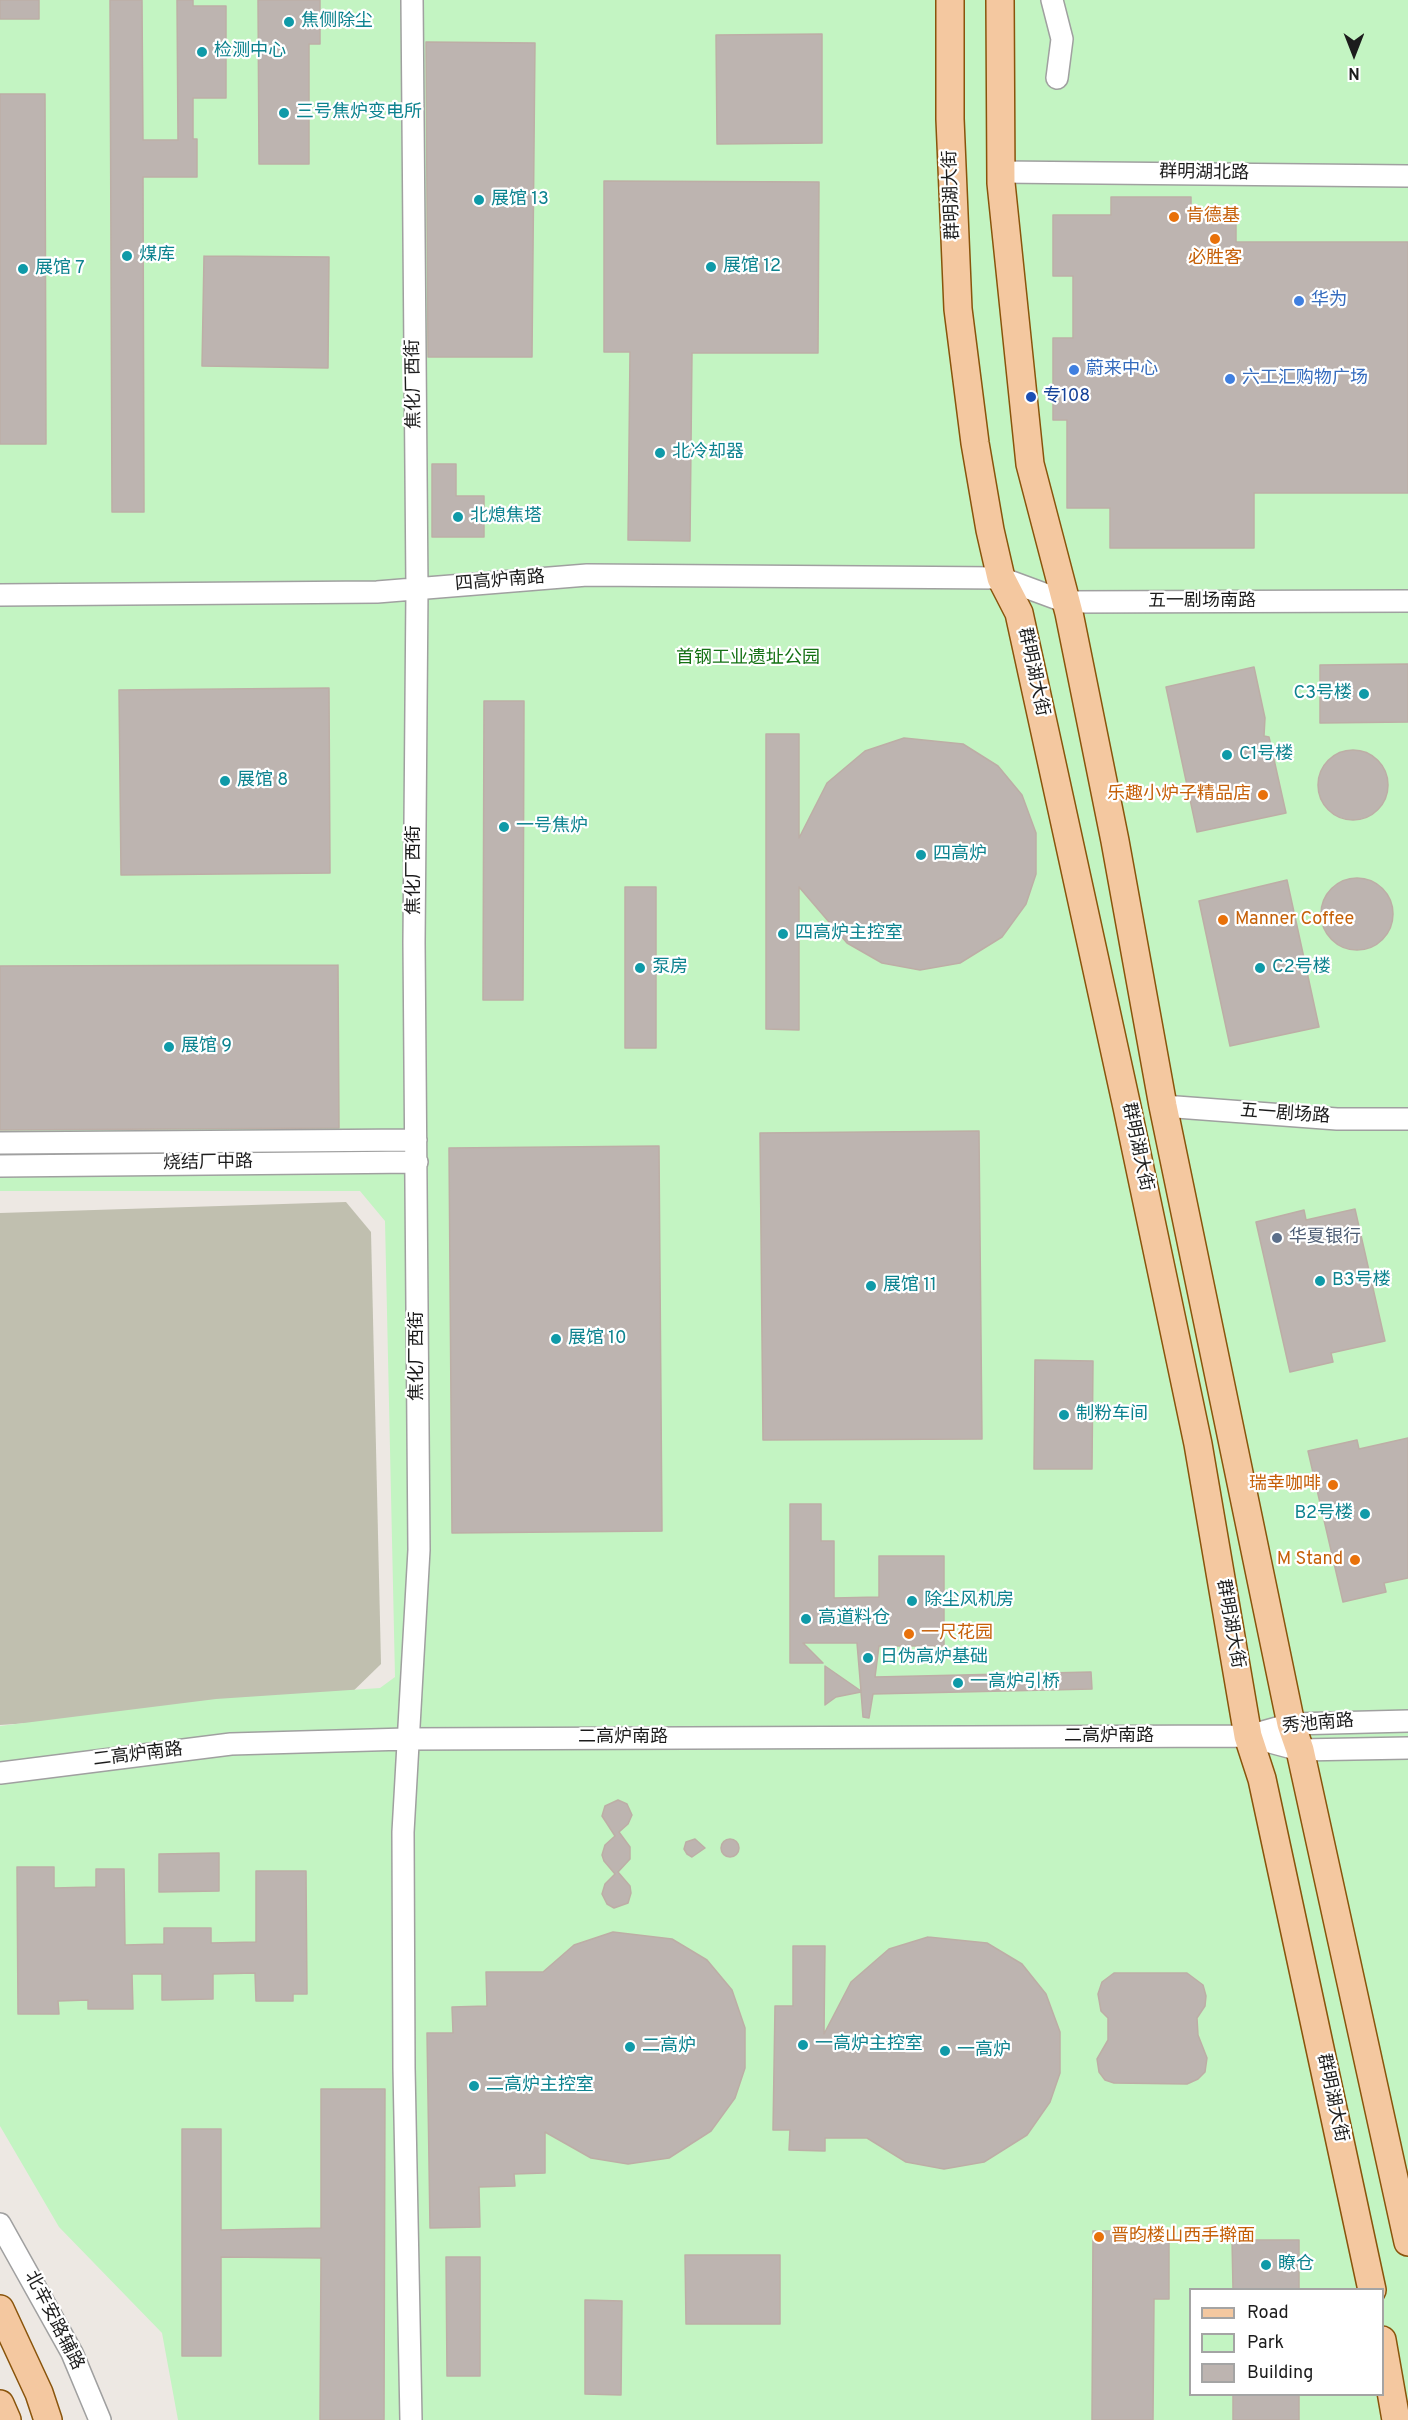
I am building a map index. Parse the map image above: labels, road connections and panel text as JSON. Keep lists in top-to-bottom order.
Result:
{
  "streets": {
    "main road": ["群明湖大街"],
    "street": [
      "群明湖北路",
      "焦化厂西街",
      "四高炉南路",
      "五一剧场南路",
      "五一剧场路",
      "烧结厂中路",
      "秀池南路",
      "二高炉南路",
      "北辛安路辅路"
    ]
  },
  "crossings": [
    ["群明湖北路", "群明湖大街"],
    ["群明湖大街", "四高炉南路"],
    ["群明湖大街", "五一剧场南路"],
    ["群明湖大街", "五一剧场路"],
    ["群明湖大街", "秀池南路"],
    ["群明湖大街", "二高炉南路"],
    ["焦化厂西街", "四高炉南路"],
    ["焦化厂西街", "烧结厂中路"],
    ["焦化厂西街", "二高炉南路"],
    ["四高炉南路", "五一剧场南路"],
    ["秀池南路", "二高炉南路"]
  ],
  "parks": ["首钢工业遗址公园"],
  "places": [
    "焦侧除尘",
    "检测中心",
    "三号焦炉变电所",
    "展馆 13",
    "肯德基",
    "必胜客",
    "煤库",
    "展馆 12",
    "展馆 7",
    "华为",
    "蔚来中心",
    "六工汇购物广场",
    "专108",
    "北冷却器",
    "北熄焦塔",
    "C3号楼",
    "C1号楼",
    "展馆 8",
    "乐趣小炉子精品店",
    "一号焦炉",
    "四高炉",
    "Manner Coffee",
    "四高炉主控室",
    "泵房",
    "C2号楼",
    "展馆 9",
    "华夏银行",
    "B3号楼",
    "展馆 11",
    "展馆 10",
    "制粉车间",
    "瑞幸咖啡",
    "B2号楼",
    "M Stand",
    "除尘风机房",
    "高道料仓",
    "一尺花园",
    "日伪高炉基础",
    "一高炉引桥",
    "一高炉主控室",
    "二高炉",
    "一高炉",
    "二高炉主控室",
    "晋昀楼山西手擀面",
    "瞭仓"
  ],
  "legend": ["Road", "Park", "Building"],
  "north": "bottom"
}
